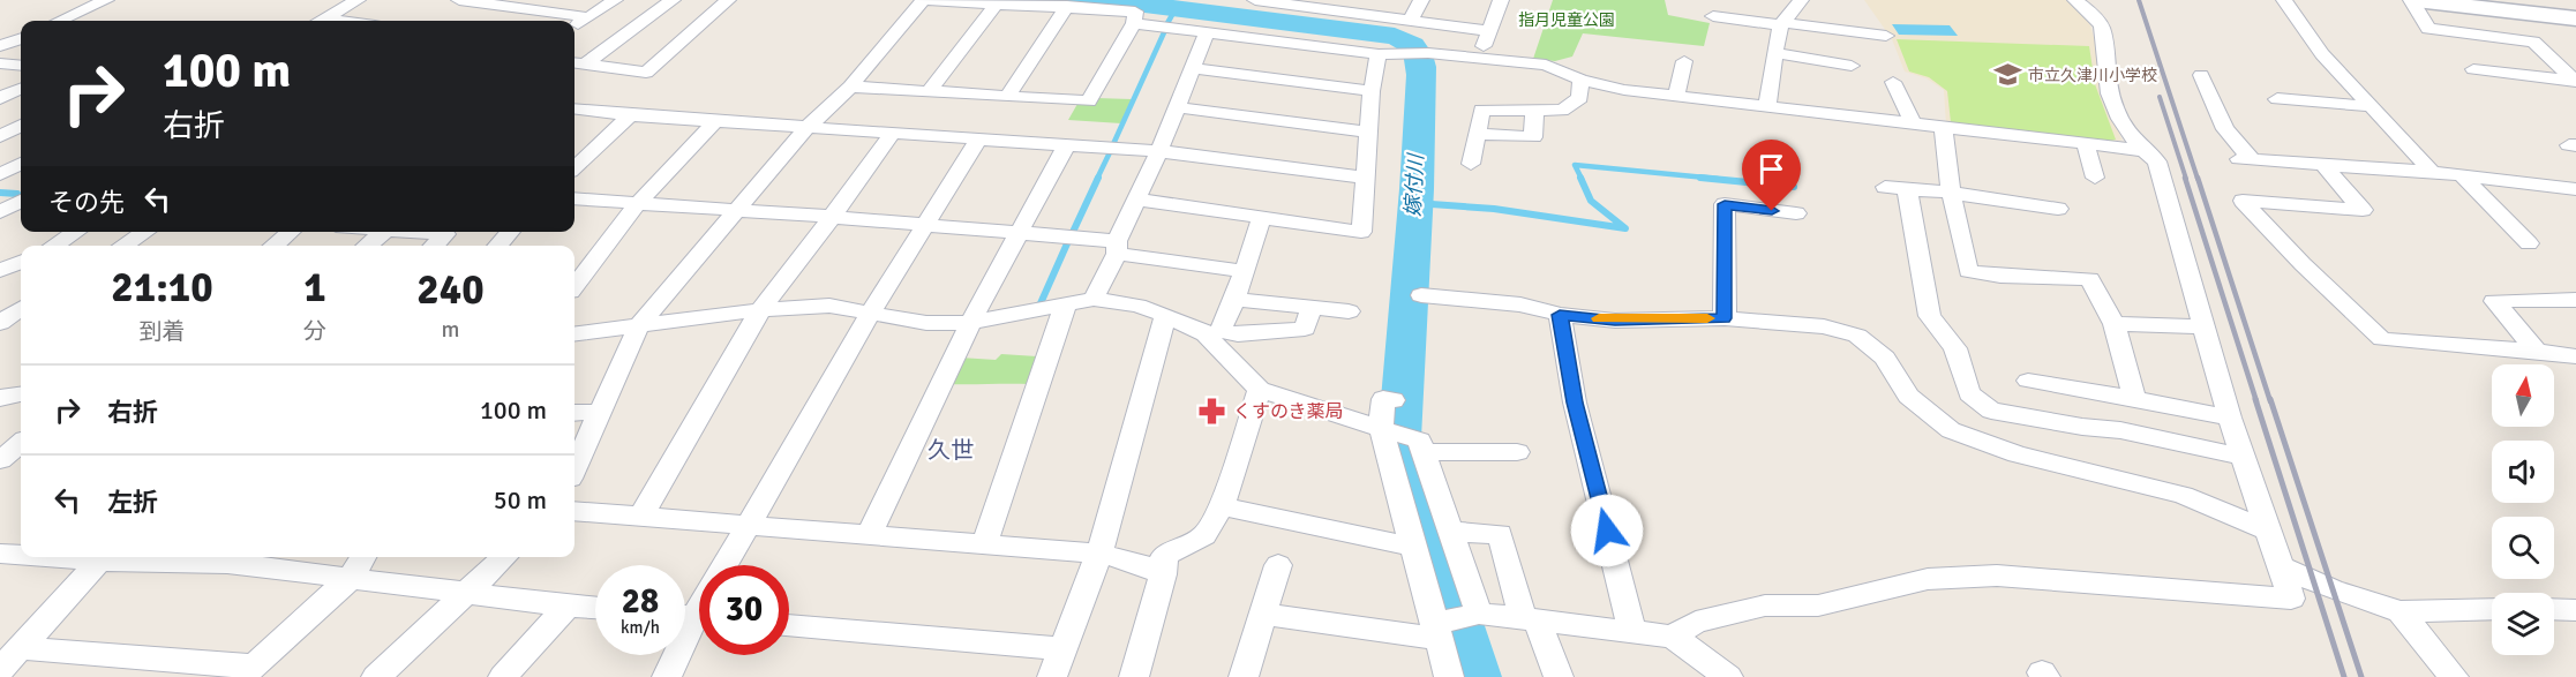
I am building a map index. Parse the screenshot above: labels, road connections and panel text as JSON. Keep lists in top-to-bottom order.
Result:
{
  "districts": ["久世"],
  "water": ["嫁付川"],
  "parks": ["指月児童公園"],
  "places": {
    "school or university": ["市立久津川小学校"],
    "pharmacy": ["くすのき薬局"]
  },
  "north": "top",
  "page": {
    "turn": ["100 m", "右折"],
    "then": "その先",
    "eta": [
      "21:10",
      "到着",
      "1",
      "分",
      "240",
      "m"
    ],
    "list": [
      {
        "name": "右折",
        "value": "100 m"
      },
      {
        "name": "左折",
        "value": "50 m"
      }
    ],
    "speed": "28 km/h",
    "limit": "30"
  }
}
